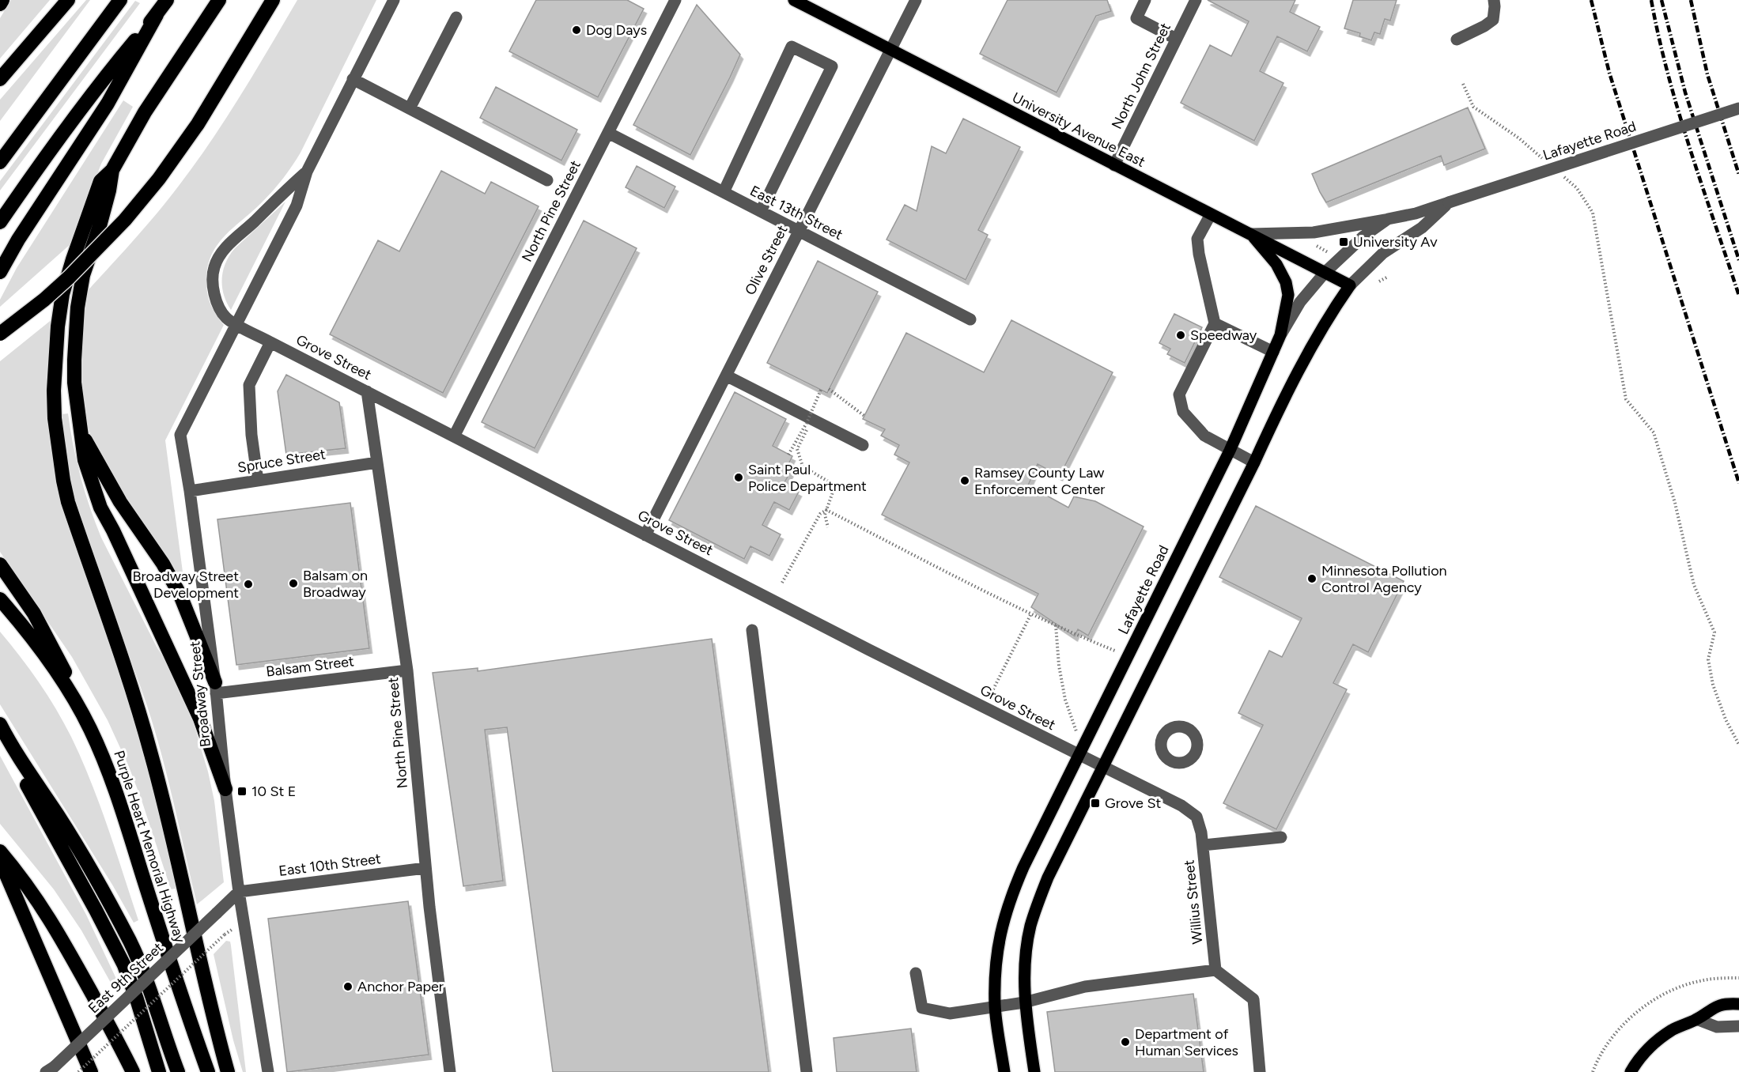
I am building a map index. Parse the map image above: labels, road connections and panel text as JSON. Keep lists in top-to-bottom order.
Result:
{
  "streets": {
    "highway": ["Purple Heart Memorial Highway"],
    "main road": ["University Avenue East", "Lafayette Road"],
    "street": [
      "North John Street",
      "North Pine Street",
      "East 13th Street",
      "Olive Street",
      "Grove Street",
      "Spruce Street",
      "Balsam Street",
      "Broadway Street",
      "East 10th Street",
      "Willius Street",
      "East 9th Street"
    ]
  },
  "crossings": [
    ["North John Street", "University Avenue East"],
    ["University Avenue East", "Lafayette Road"],
    ["University Avenue East", "Olive Street"],
    ["Lafayette Road", "Grove Street"],
    ["Lafayette Road", "Willius Street"],
    ["North Pine Street", "East 13th Street"],
    ["North Pine Street", "Grove Street"],
    ["North Pine Street", "Spruce Street"],
    ["North Pine Street", "Balsam Street"],
    ["North Pine Street", "East 10th Street"],
    ["East 13th Street", "Olive Street"],
    ["Olive Street", "Grove Street"],
    ["Grove Street", "Broadway Street"],
    ["Grove Street", "Willius Street"],
    ["Spruce Street", "Broadway Street"],
    ["Balsam Street", "Broadway Street"],
    ["Broadway Street", "East 10th Street"],
    ["Broadway Street", "East 9th Street"],
    ["East 10th Street", "East 9th Street"]
  ],
  "places": {
    "other": [
      "Dog Days",
      "Speedway",
      "Saint Paul Police Department",
      "Ramsey County Law Enforcement Center",
      "Minnesota Pollution Control Agency",
      "Balsam on Broadway",
      "Broadway Street Development",
      "Anchor Paper",
      "Department of Human Services"
    ],
    "transit": ["University Av", "10 St E", "Grove St"]
  }
}
